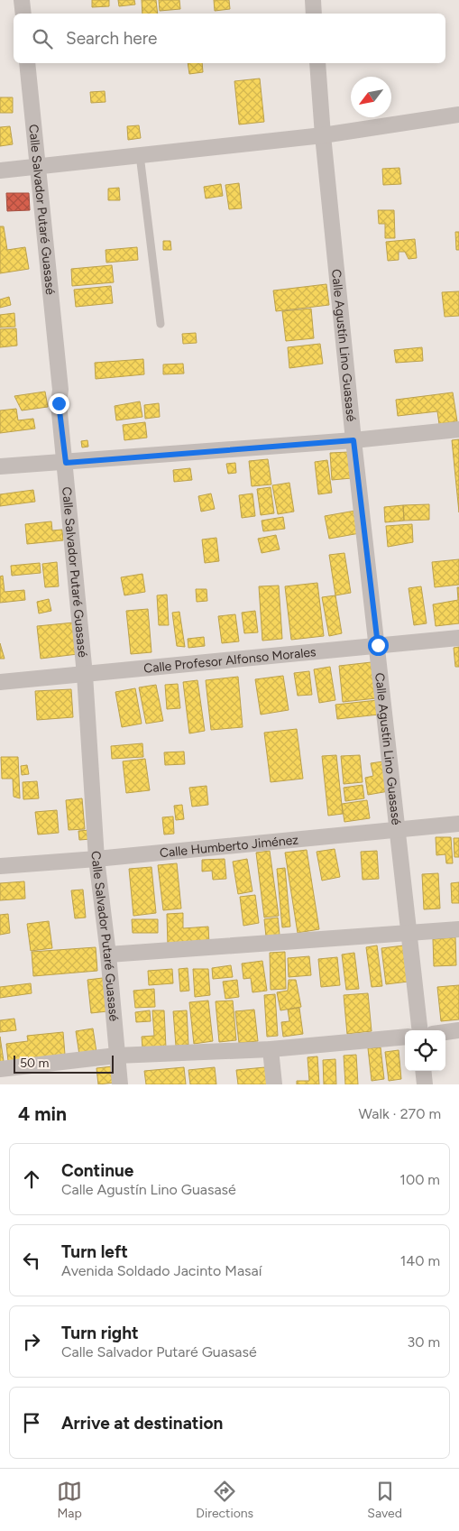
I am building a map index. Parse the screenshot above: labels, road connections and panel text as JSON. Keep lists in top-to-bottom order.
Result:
{
  "streets": {
    "street": [
      "Calle Salvador Putaré Guasasé",
      "Calle Agustín Lino Guasasé",
      "Calle Profesor Alfonso Morales",
      "Calle Humberto Jiménez"
    ]
  },
  "crossings": [
    ["Calle Salvador Putaré Guasasé", "Calle Profesor Alfonso Morales"],
    ["Calle Salvador Putaré Guasasé", "Calle Humberto Jiménez"],
    ["Calle Agustín Lino Guasasé", "Calle Profesor Alfonso Morales"],
    ["Calle Agustín Lino Guasasé", "Calle Humberto Jiménez"]
  ],
  "scale_bar": "50 m",
  "north": "bottom left",
  "page": {
    "search": "Search here",
    "scale": "50 m",
    "heading": ["4 min", "Walk · 270 m"],
    "list": [
      ["Continue", "Calle Agustín Lino Guasasé", "100 m"],
      ["Turn left", "Avenida Soldado Jacinto Masaí", "140 m"],
      ["Turn right", "Calle Salvador Putaré Guasasé", "30 m"],
      "Arrive at destination"
    ],
    "nav": ["Map", "Directions", "Saved"]
  }
}
